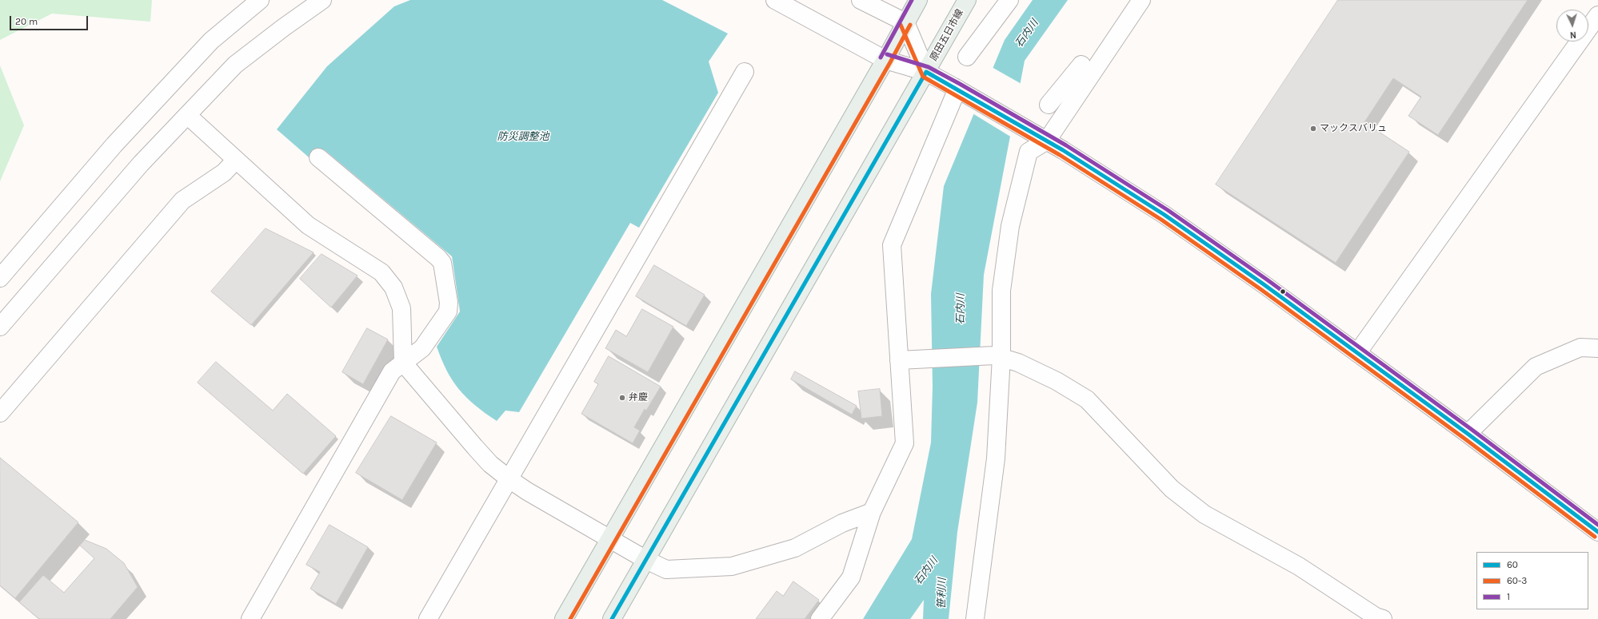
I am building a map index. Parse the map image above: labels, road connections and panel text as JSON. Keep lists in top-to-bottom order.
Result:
{
  "streets": {
    "main road": ["原田五日市線"]
  },
  "water": ["石内川", "防災調整池", "笹利川"],
  "places": ["マックスバリュ", "弁慶"],
  "lines": ["transit line 1", "transit line 60-3", "transit line 60"],
  "legend": ["60", "60-3", "1"],
  "scale_bar": "20 m",
  "north": "bottom"
}
